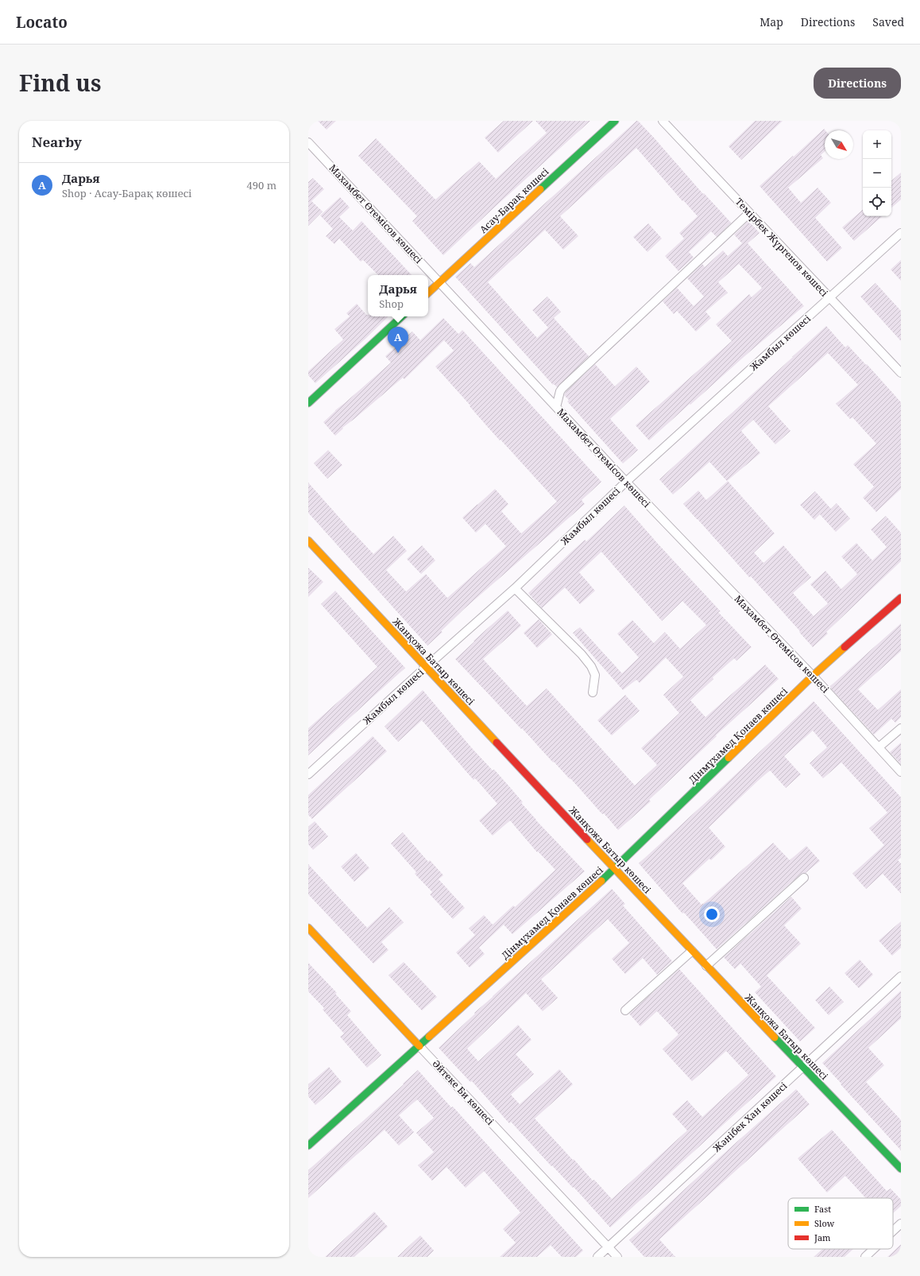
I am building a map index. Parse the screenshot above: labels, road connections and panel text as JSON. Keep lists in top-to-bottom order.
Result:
{
  "streets": {
    "street": [
      "Асау-Барақ көшесі",
      "Махамбет Өтемісов көшесі",
      "Темірбек Жүргенов көшесі",
      "Жамбыл көшесі",
      "Жанқожа Батыр көшесі",
      "Дінмұхамед Қонаев көшесі",
      "Әйтеке Би көшесі",
      "Жәнібек Хан көшесі"
    ]
  },
  "crossings": [
    ["Асау-Барақ көшесі", "Махамбет Өтемісов көшесі"],
    ["Махамбет Өтемісов көшесі", "Жамбыл көшесі"],
    ["Махамбет Өтемісов көшесі", "Дінмұхамед Қонаев көшесі"],
    ["Темірбек Жүргенов көшесі", "Жамбыл көшесі"],
    ["Жамбыл көшесі", "Жанқожа Батыр көшесі"],
    ["Жанқожа Батыр көшесі", "Дінмұхамед Қонаев көшесі"],
    ["Жанқожа Батыр көшесі", "Жәнібек Хан көшесі"],
    ["Дінмұхамед Қонаев көшесі", "Әйтеке Би көшесі"],
    ["Әйтеке Би көшесі", "Жәнібек Хан көшесі"]
  ],
  "legend": ["Fast", "Slow", "Jam"],
  "north": "bottom right",
  "page": {
    "header": "Locato",
    "nav": ["Map", "Directions", "Saved"],
    "title": "Find us",
    "buttons": "Directions",
    "heading": "Nearby",
    "map_buttons": ["+", "−"],
    "list": [
      {
        "mark": "A",
        "name": "Дарья",
        "note": "Shop · Асау-Барақ көшесі",
        "value": "490 m"
      }
    ],
    "popup": ["Дарья", "Shop"],
    "pins": "A"
  }
}
